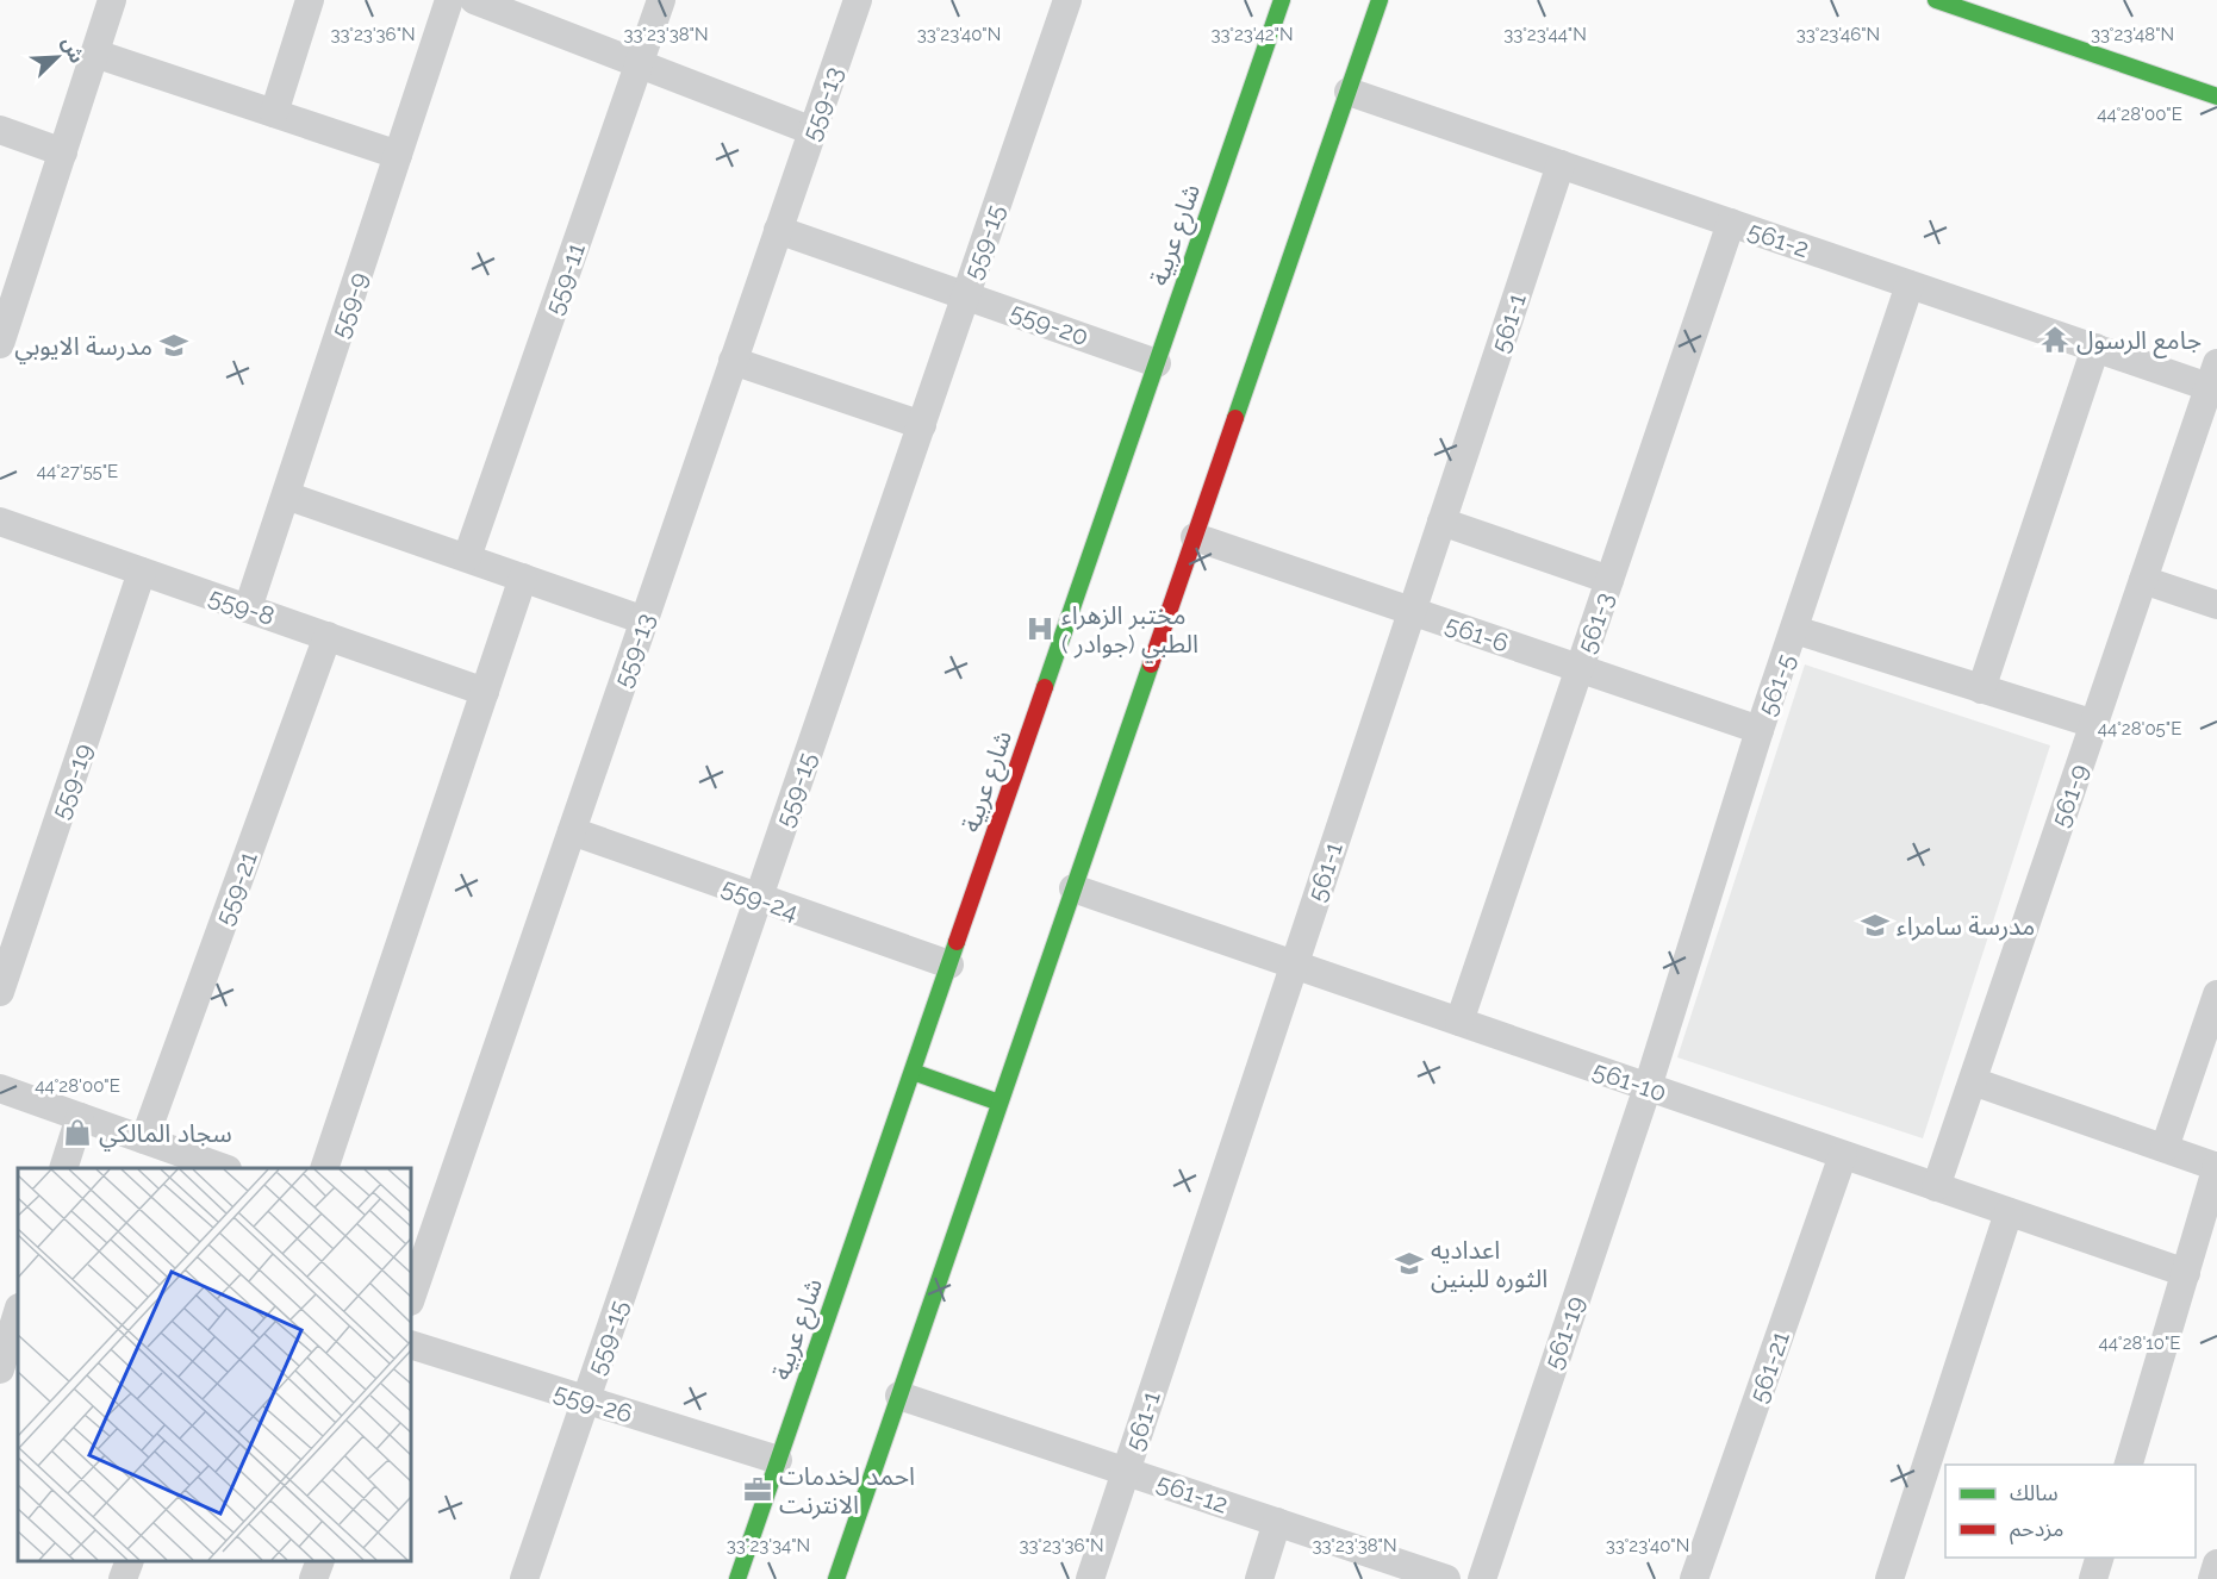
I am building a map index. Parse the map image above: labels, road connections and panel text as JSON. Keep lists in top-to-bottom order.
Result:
{
  "streets": {
    "main road": ["شارع عربية"],
    "street": [
      "559-13",
      "561-2",
      "559-15",
      "559-11",
      "559-9",
      "561-1",
      "559-20",
      "559-8",
      "561-3",
      "561-6",
      "561-5",
      "559-19",
      "561-9",
      "559-21",
      "559-24",
      "561-10",
      "561-19",
      "561-21",
      "559-26",
      "561-12"
    ]
  },
  "crossings": [
    ["559-13", "559-20"],
    ["559-13", "559-24"],
    ["شارع عربية", "559-20"],
    ["شارع عربية", "559-24"],
    ["شارع عربية", "559-26"],
    ["561-2", "561-1"],
    ["561-2", "561-3"],
    ["561-2", "561-5"],
    ["561-2", "561-9"],
    ["559-15", "559-20"],
    ["559-15", "559-24"],
    ["559-15", "559-26"],
    ["559-9", "559-8"],
    ["561-1", "561-6"],
    ["561-1", "561-10"],
    ["561-1", "561-12"],
    ["559-8", "559-19"],
    ["559-8", "559-21"],
    ["561-3", "561-6"],
    ["561-3", "561-10"],
    ["561-6", "561-5"],
    ["561-5", "561-10"],
    ["561-5", "561-19"],
    ["561-9", "561-10"],
    ["561-10", "561-19"],
    ["561-10", "561-21"]
  ],
  "places": {
    "temple": ["جامع الرسول"],
    "school or university": ["مدرسة الايوبي", "مدرسة سامراء", "اعداديه الثوره للبنين"],
    "hospital": ["مختبر الزهراء الطبي (جوادر )"],
    "shop": ["سجاد المالكي"],
    "office": ["احمد لخدمات الانترنت"]
  },
  "legend": ["سالك", "مزدحم"],
  "north": "top right",
  "coordinates": [
    "33°23'44\"N",
    "33°23'46\"N",
    "33°23'48\"N",
    "33°23'36\"N",
    "33°23'38\"N",
    "33°23'40\"N",
    "33°23'42\"N",
    "44°28'00\"E",
    "44°27'55\"E",
    "44°28'05\"E",
    "44°28'10\"E",
    "33°23'34\"N"
  ]
}
